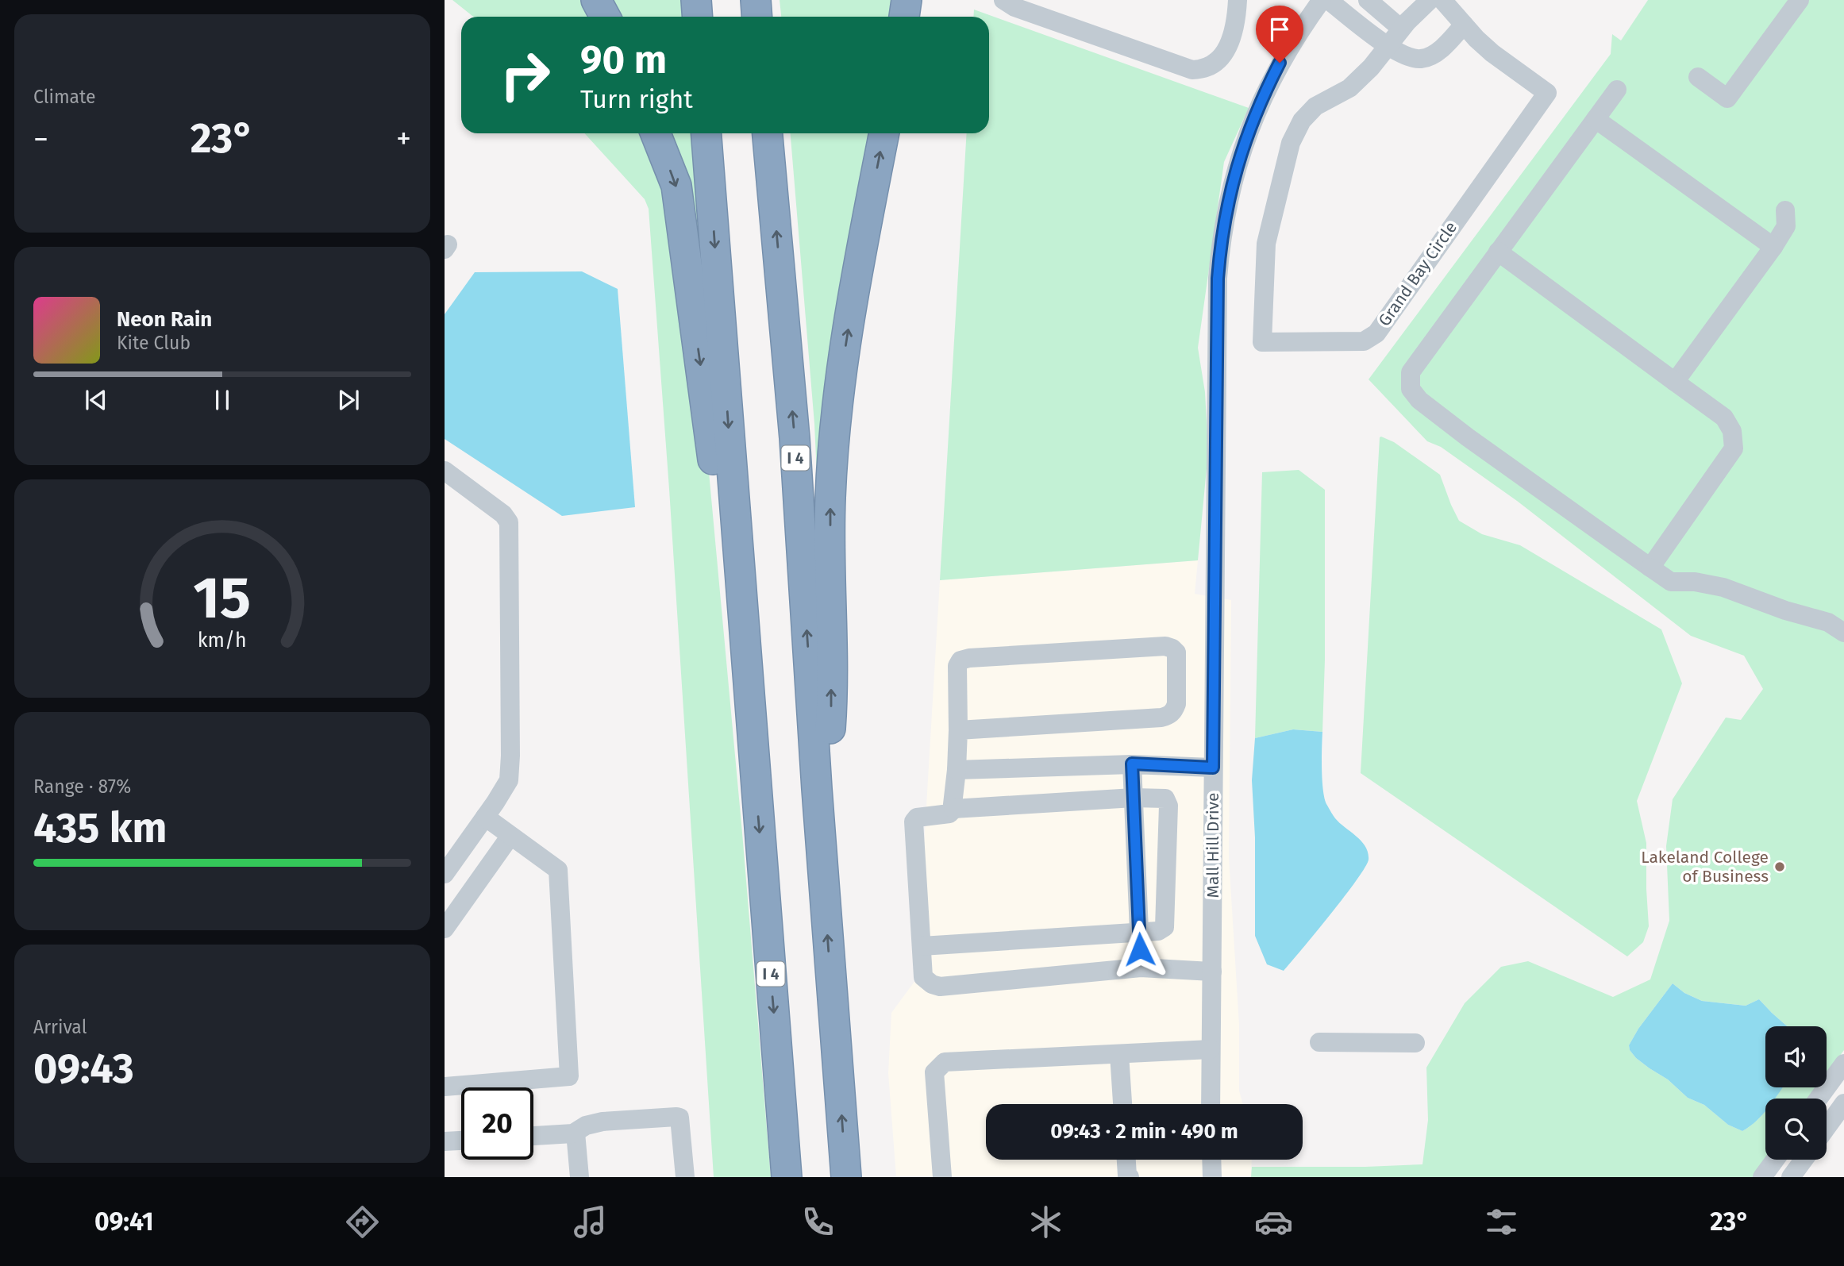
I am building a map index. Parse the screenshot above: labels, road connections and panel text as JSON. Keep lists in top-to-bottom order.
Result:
{
  "streets": {
    "highway": ["I 4"],
    "street": ["Grand Bay Circle", "Mall Hill Drive"]
  },
  "places": ["Lakeland College of Business"],
  "page": {
    "tile": [
      "Climate",
      ["Range · 87%", "435 km"],
      ["Arrival", "09:43"]
    ],
    "turn": ["90 m", "Turn right"],
    "heat": ["−", "23°", "+"],
    "song": ["Neon Rain", "Kite Club"],
    "limit": "20",
    "trip": "09:43 · 2 min · 490 m",
    "tabs": ["09:41", "23°"],
    "gauge": ["15", "km/h"]
  }
}
